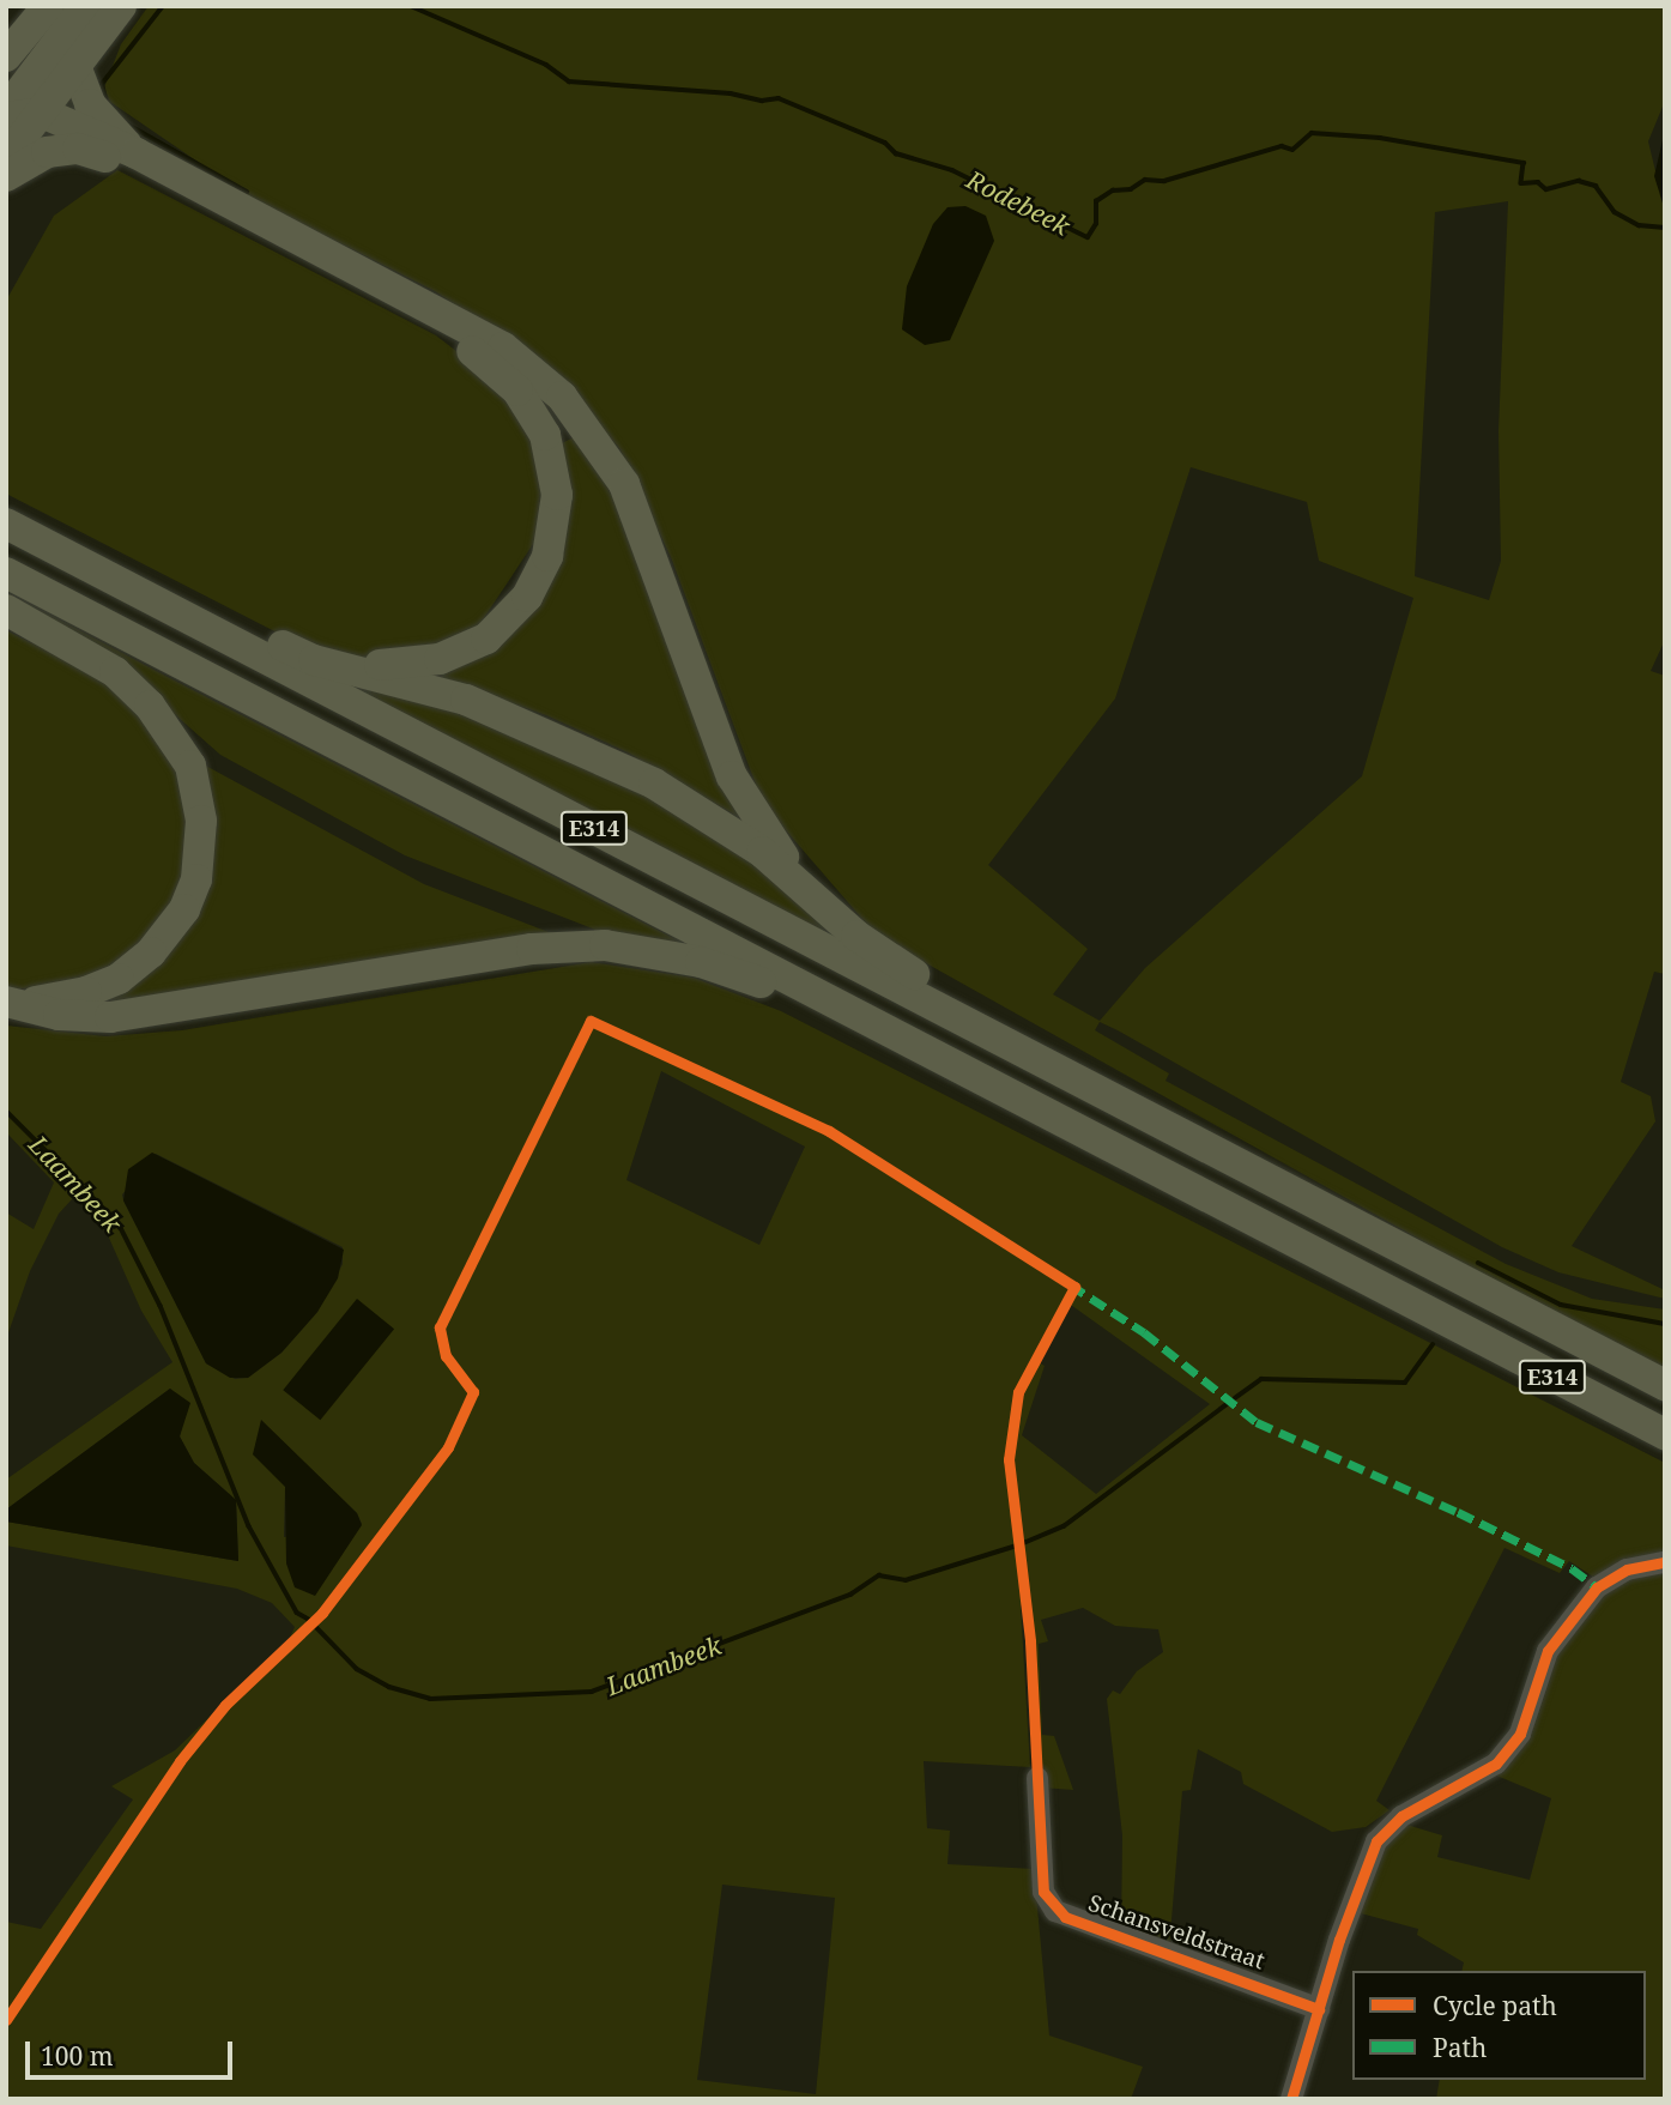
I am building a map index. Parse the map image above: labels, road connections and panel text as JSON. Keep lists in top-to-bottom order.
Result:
{
  "streets": {
    "highway": ["E314"],
    "street": ["Schansveldstraat"]
  },
  "water": ["Rodebeek", "Laambeek"],
  "legend": ["Cycle path", "Path"],
  "scale_bar": "100 m"
}
